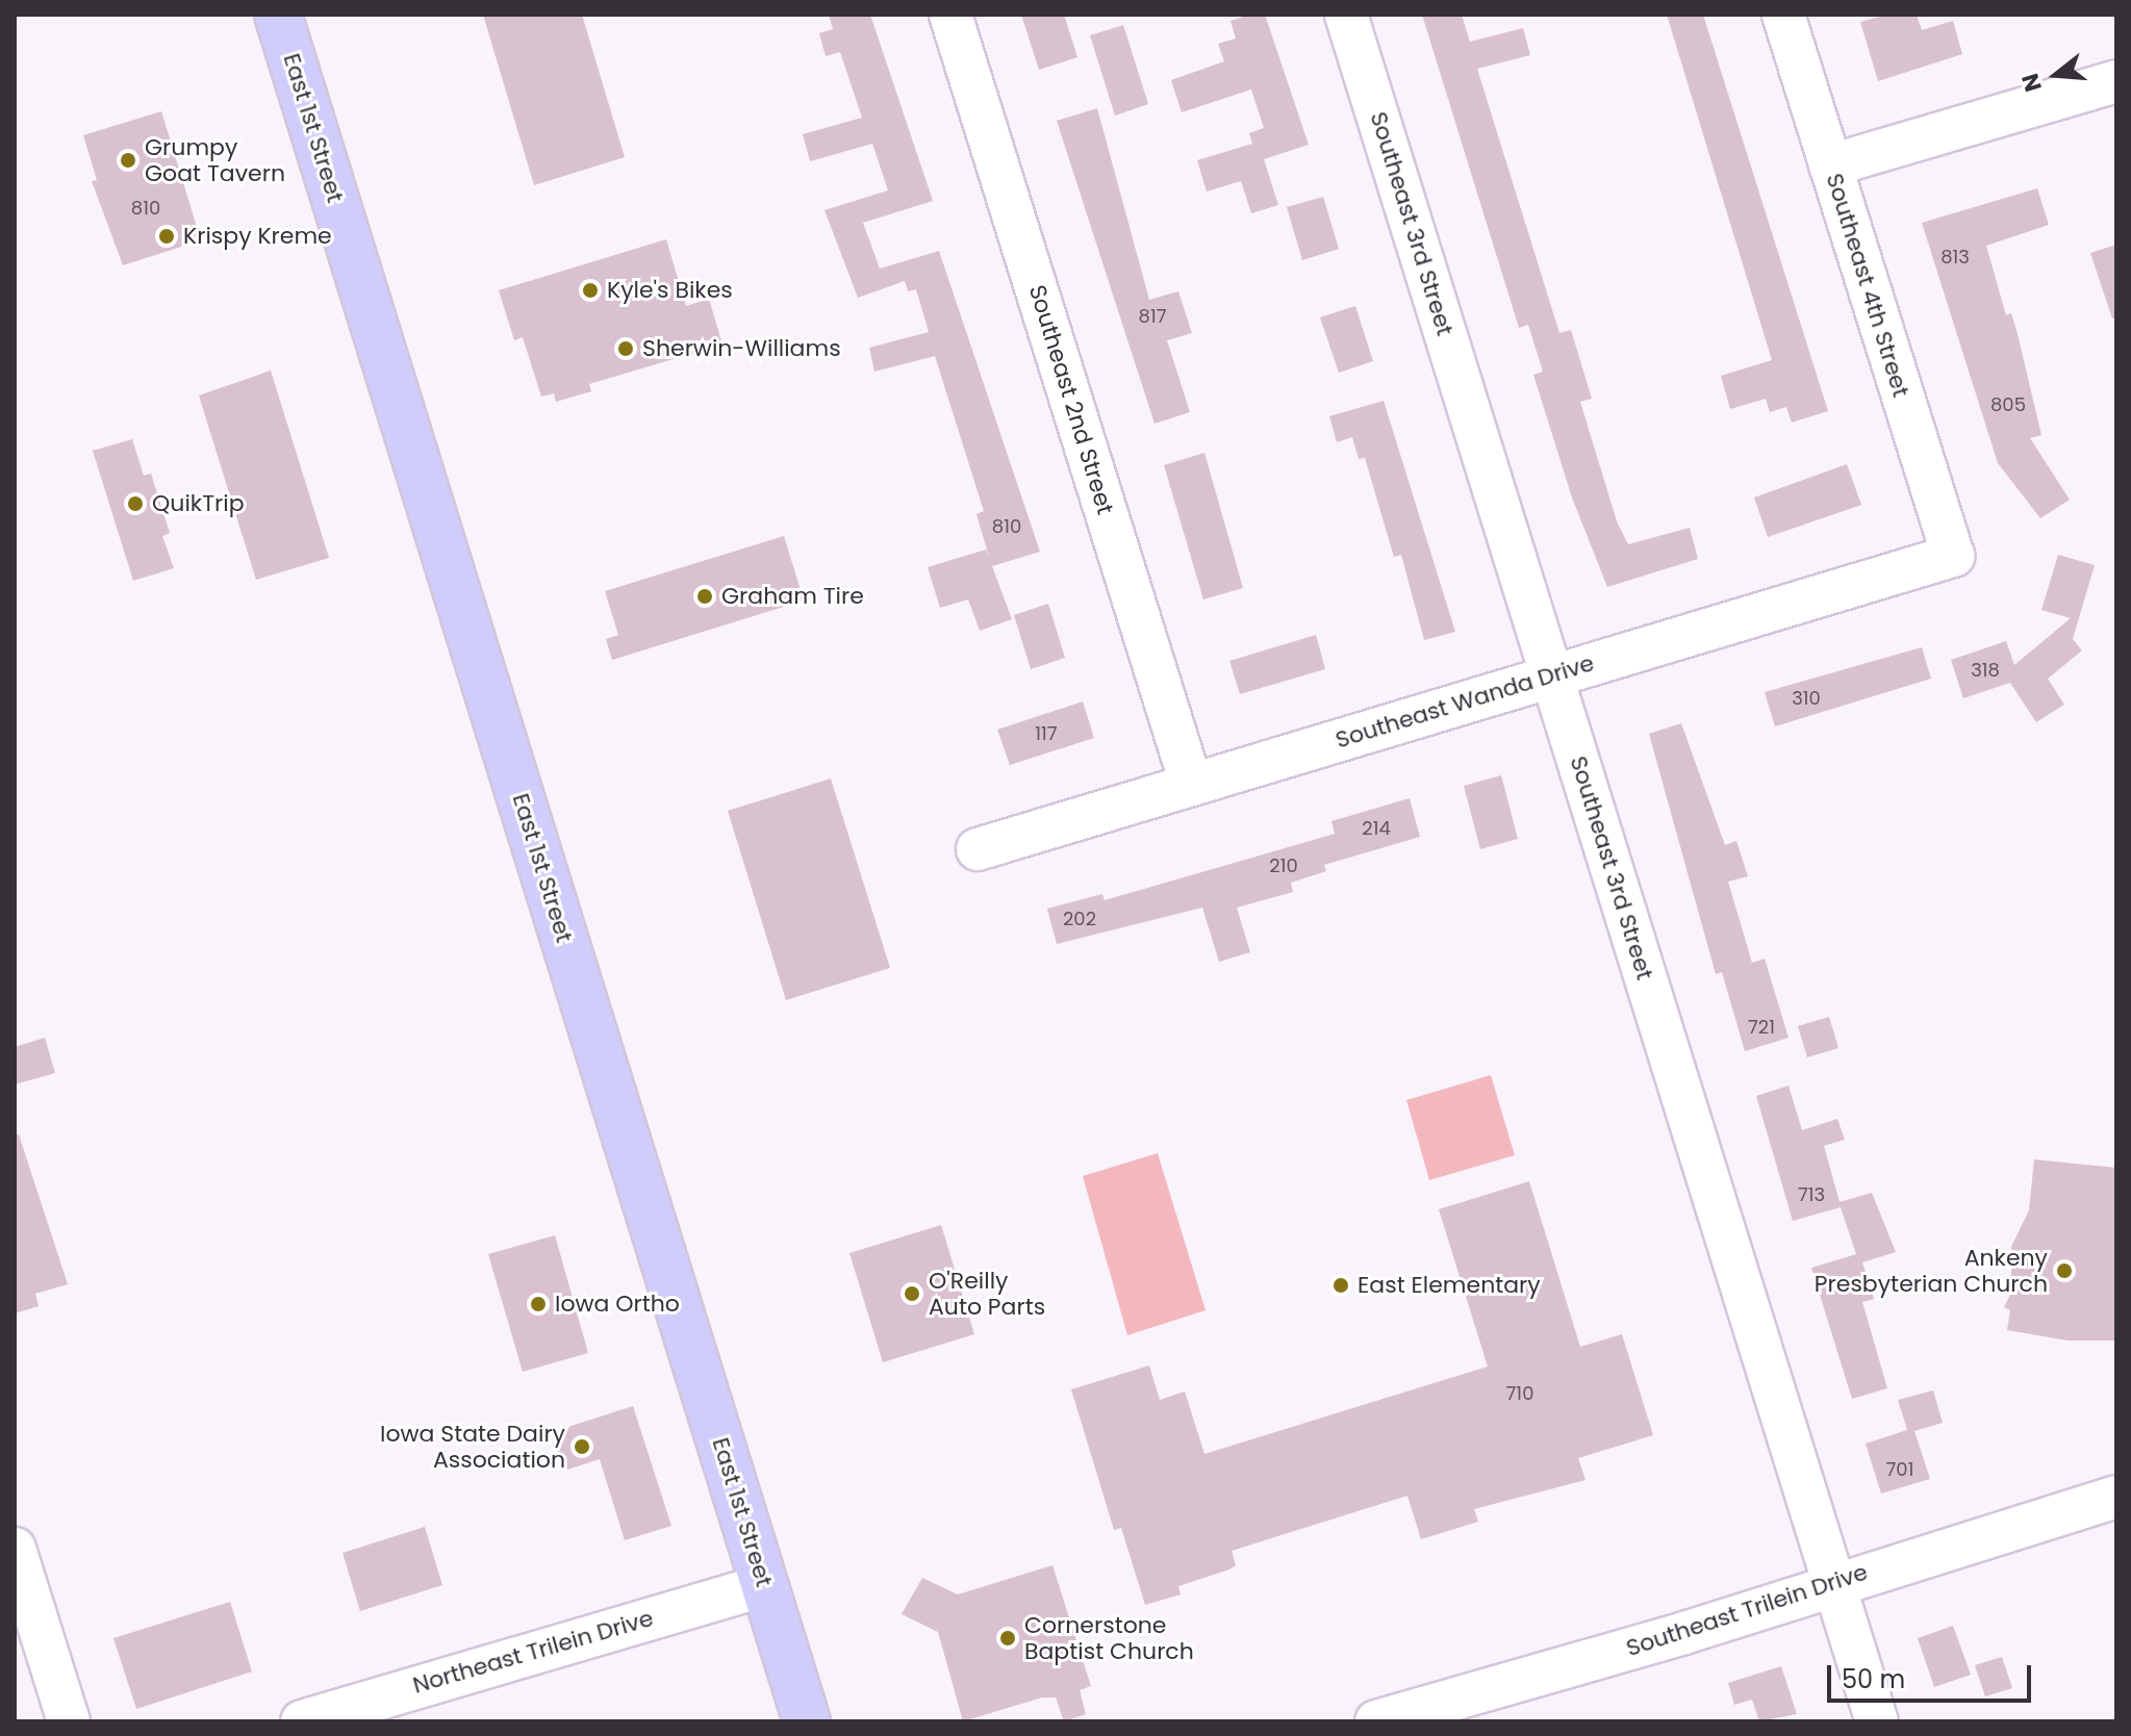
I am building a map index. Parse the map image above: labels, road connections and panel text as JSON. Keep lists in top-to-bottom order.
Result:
{
  "streets": {
    "main road": ["East 1st Street"],
    "street": [
      "Southeast 3rd Street",
      "Southeast 4th Street",
      "Southeast 2nd Street",
      "Southeast Wanda Drive",
      "Southeast Trilein Drive",
      "Northeast Trilein Drive"
    ]
  },
  "crossings": [
    ["East 1st Street", "Northeast Trilein Drive"],
    ["Southeast 3rd Street", "Southeast Wanda Drive"],
    ["Southeast 3rd Street", "Southeast Trilein Drive"],
    ["Southeast 4th Street", "Southeast Wanda Drive"],
    ["Southeast 2nd Street", "Southeast Wanda Drive"]
  ],
  "places": [
    "Grumpy Goat Tavern",
    "Krispy Kreme",
    "Kyle's Bikes",
    "Sherwin-Williams",
    "QuikTrip",
    "Graham Tire",
    "Ankeny Presbyterian Church",
    "East Elementary",
    "O'Reilly Auto Parts",
    "Iowa Ortho",
    "Iowa State Dairy Association",
    "Cornerstone Baptist Church"
  ],
  "house_numbers": [
    "810",
    "813",
    "817",
    "805",
    "810",
    "318",
    "310",
    "117",
    "214",
    "210",
    "202",
    "721",
    "713",
    "710",
    "701"
  ],
  "scale_bar": "50 m",
  "north": "left"
}
